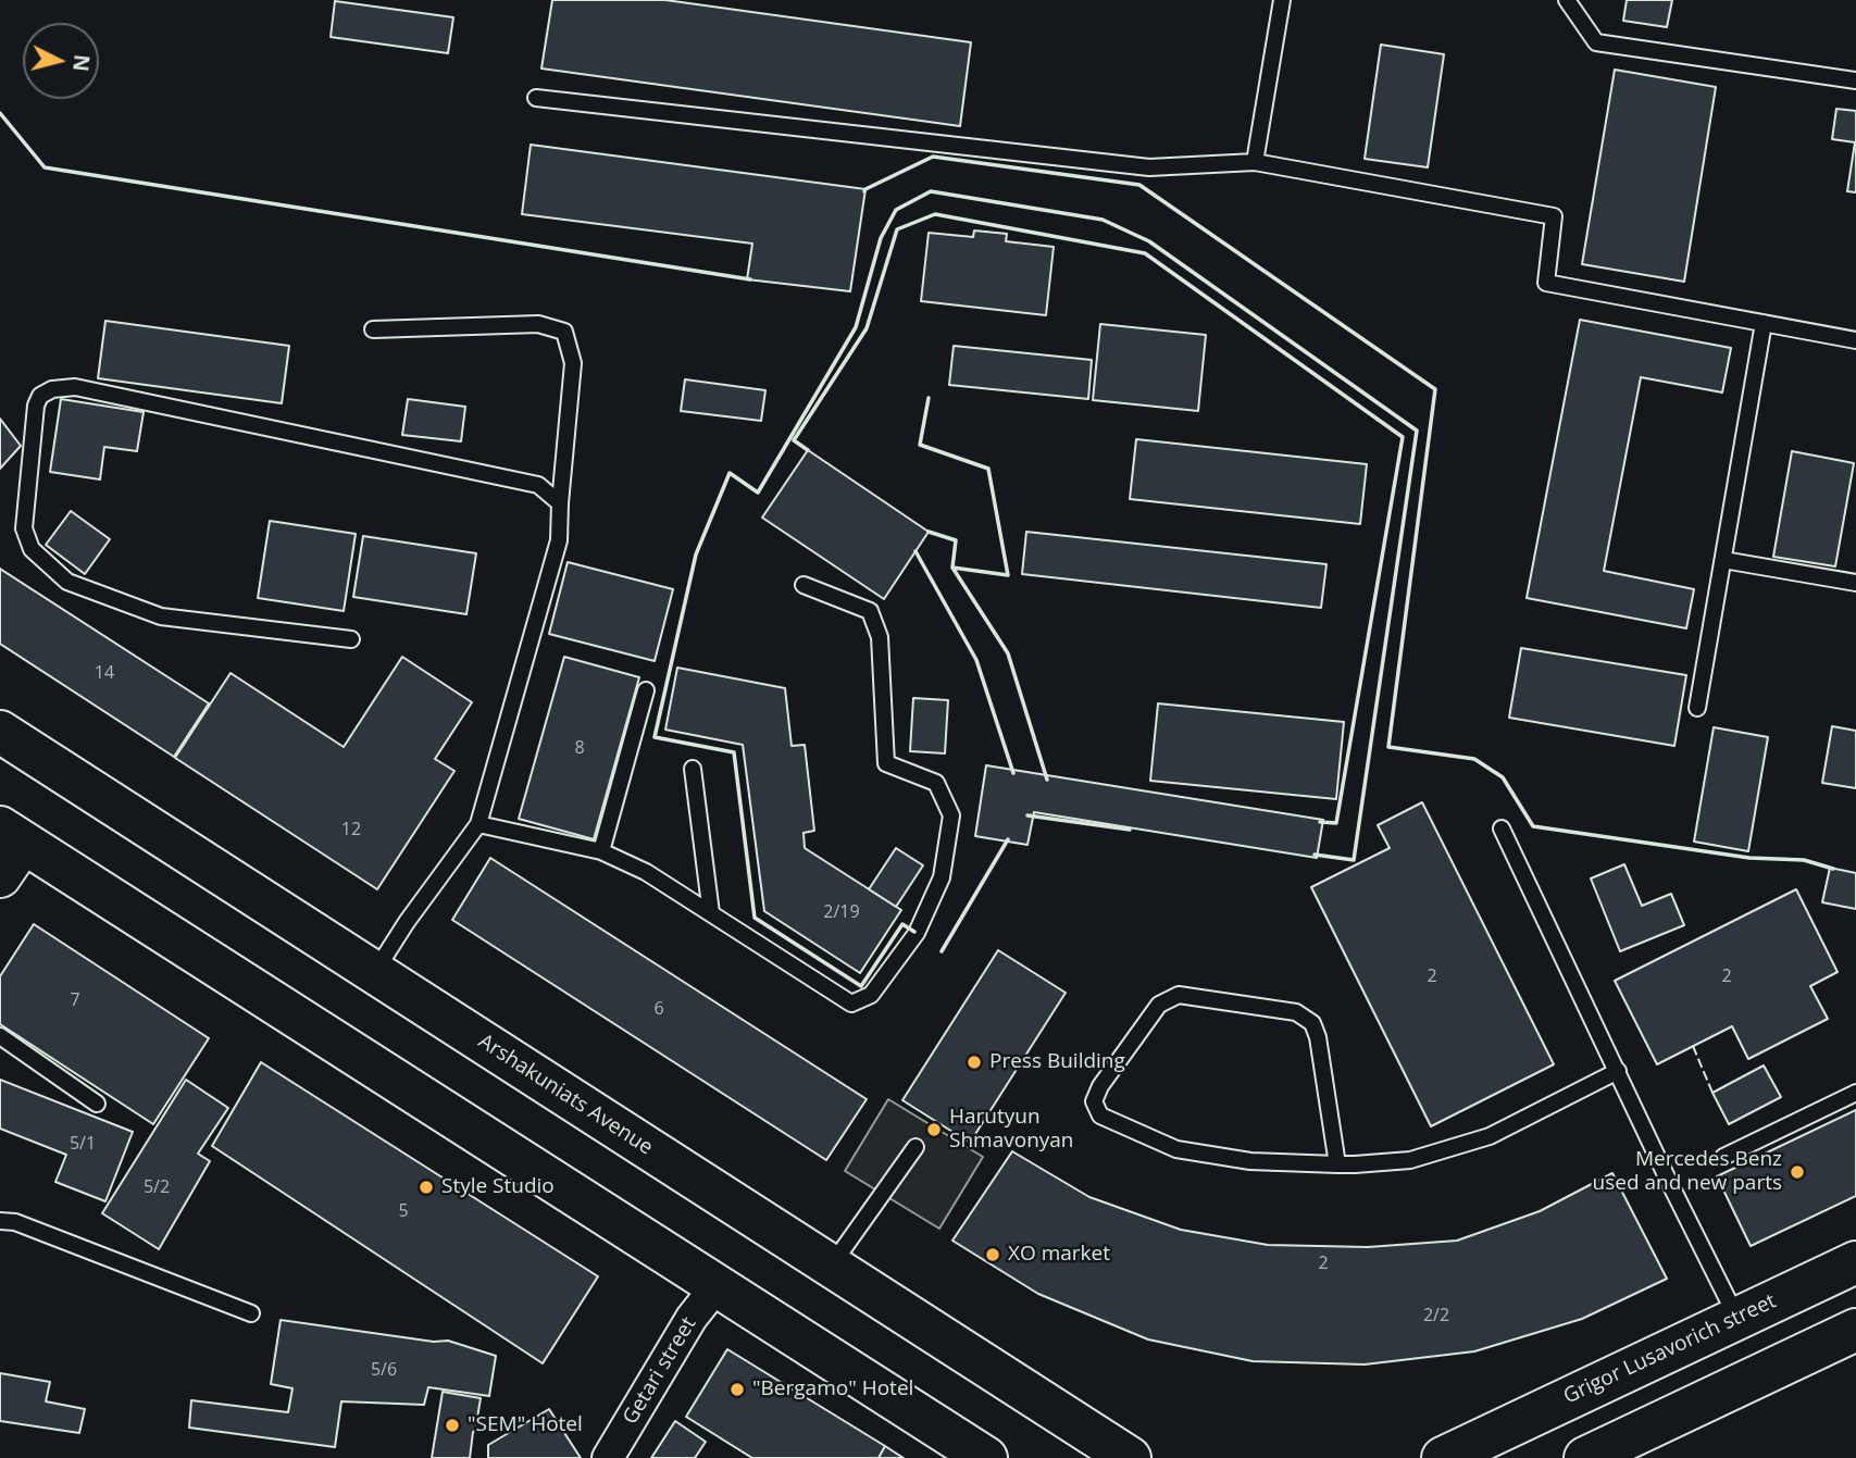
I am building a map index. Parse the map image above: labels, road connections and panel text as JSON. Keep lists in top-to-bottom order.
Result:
{
  "streets": {
    "main road": ["Arshakuniats Avenue", "Grigor Lusavorich street"],
    "street": ["Getari street"]
  },
  "places": [
    "Press Building",
    "Harutyun Shmavonyan",
    "Mercedes Benz used and new parts",
    "Style Studio",
    "XO market",
    "\"Bergamo\" Hotel",
    "\"SEM\" Hotel"
  ],
  "house_numbers": [
    "14",
    "8",
    "12",
    "2/19",
    "2",
    "2",
    "7",
    "6",
    "5/1",
    "5/2",
    "5",
    "2",
    "2/2",
    "5/6"
  ],
  "north": "right"
}
